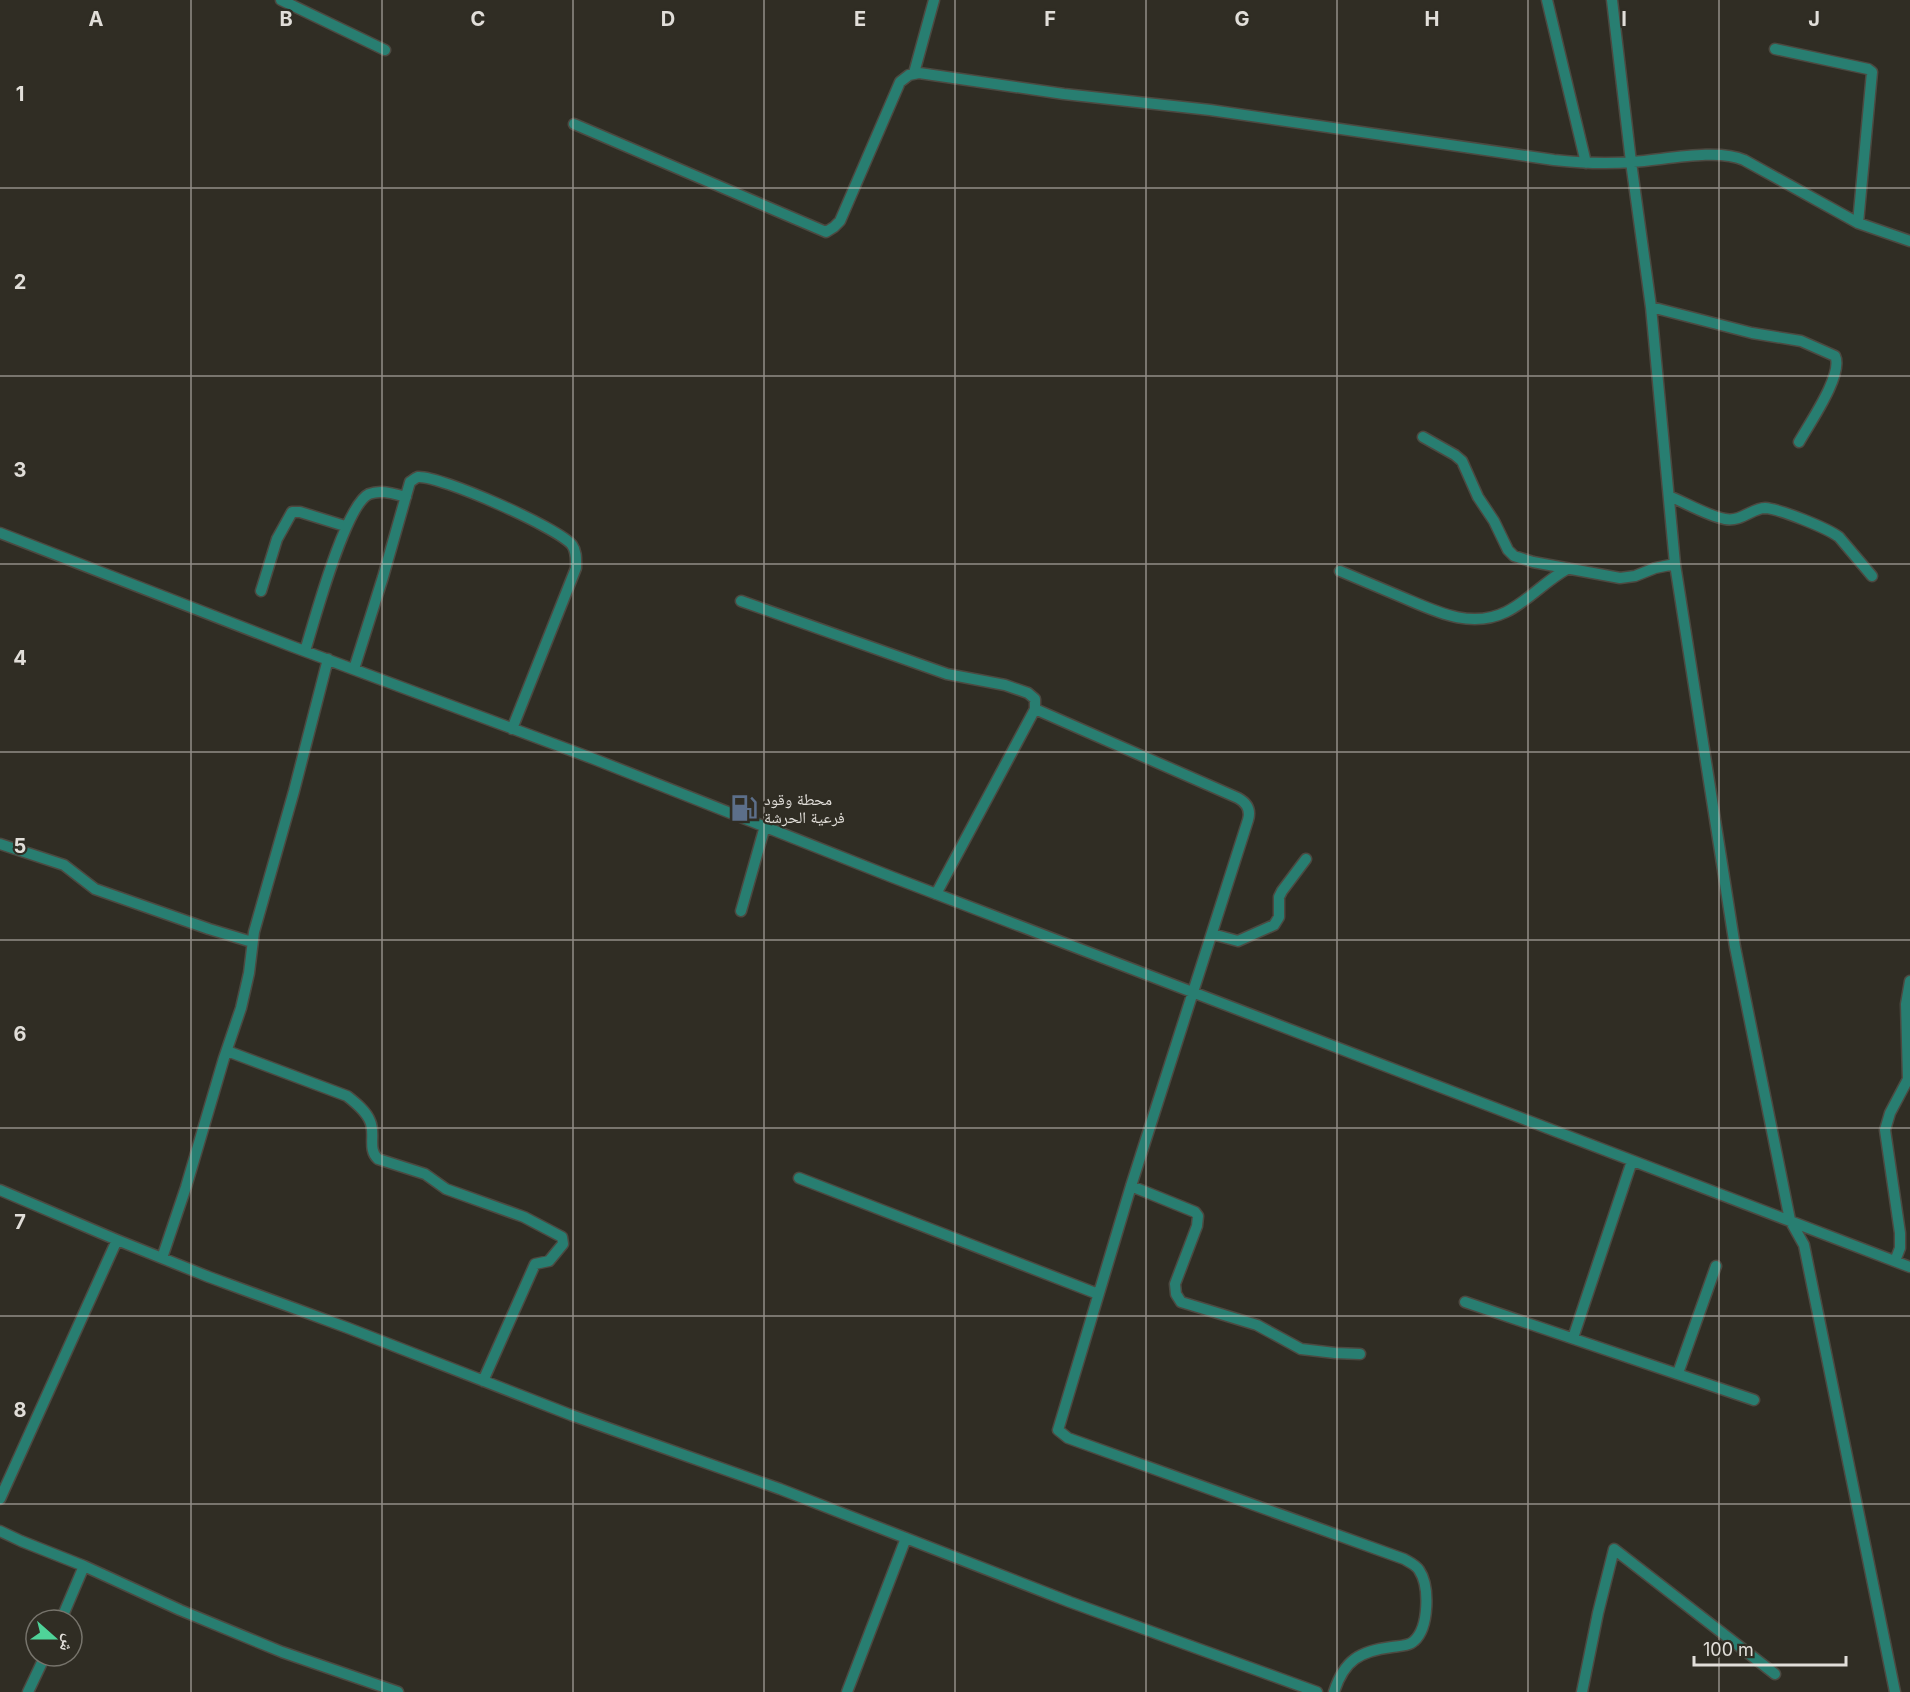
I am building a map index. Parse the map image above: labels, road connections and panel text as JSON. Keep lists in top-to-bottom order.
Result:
{
  "places": {
    "fuel station": ["محطة وقود فرعية الحرشة"]
  },
  "scale_bar": "100 m",
  "north": "right",
  "grid": {
    "columns": [
      "A",
      "B",
      "C",
      "D",
      "E",
      "F",
      "G",
      "H",
      "I",
      "J"
    ],
    "rows": [
      "1",
      "2",
      "3",
      "4",
      "5",
      "6",
      "7",
      "8"
    ]
  }
}
